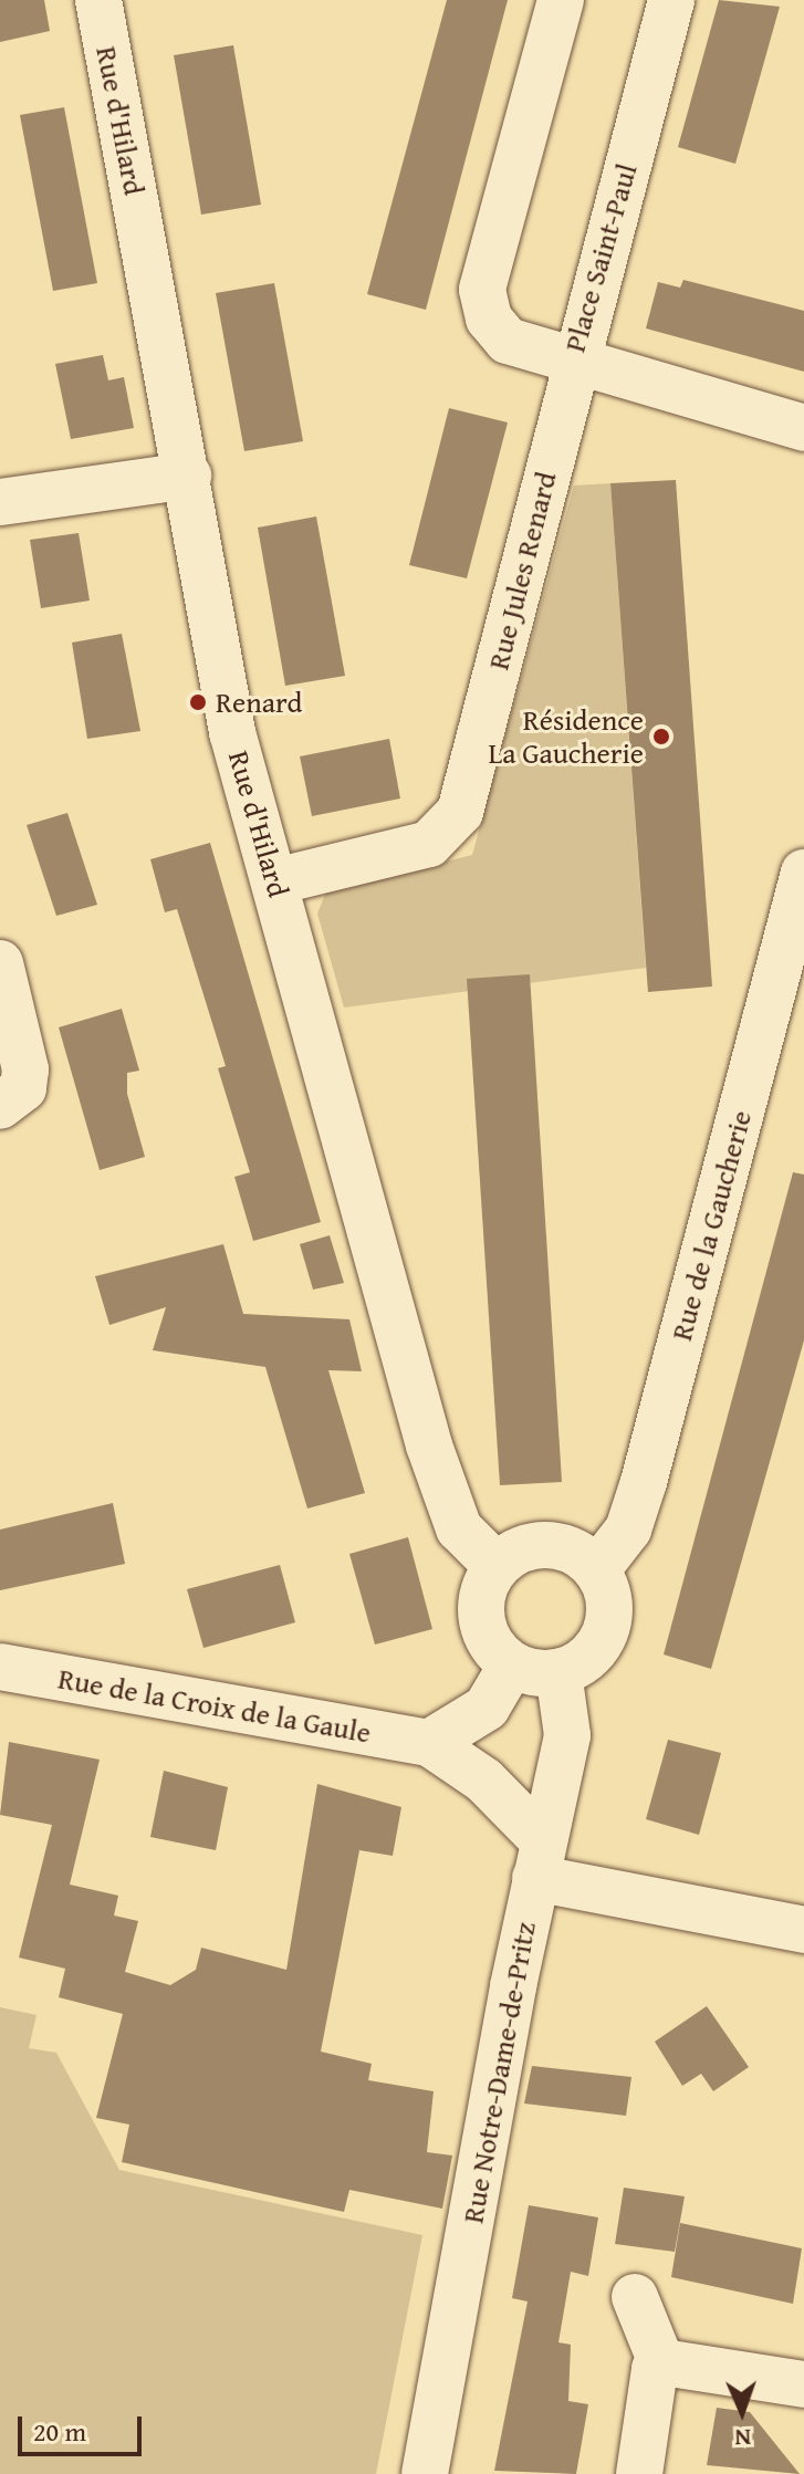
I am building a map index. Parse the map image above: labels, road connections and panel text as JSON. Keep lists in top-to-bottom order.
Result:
{
  "streets": {
    "street": [
      "Rue d'Hilard",
      "Place Saint-Paul",
      "Rue Jules Renard",
      "Rue de la Gaucherie",
      "Rue de la Croix de la Gaule",
      "Rue Notre-Dame-de-Pritz"
    ]
  },
  "crossings": [
    ["Rue d'Hilard", "Rue Jules Renard"],
    ["Rue d'Hilard", "Rue de la Gaucherie"],
    ["Rue d'Hilard", "Rue Notre-Dame-de-Pritz"],
    ["Place Saint-Paul", "Rue Jules Renard"],
    ["Rue de la Gaucherie", "Rue Notre-Dame-de-Pritz"],
    ["Rue de la Croix de la Gaule", "Rue Notre-Dame-de-Pritz"]
  ],
  "places": ["Renard", "Résidence La Gaucherie"],
  "scale_bar": "20 m",
  "north": "bottom"
}
